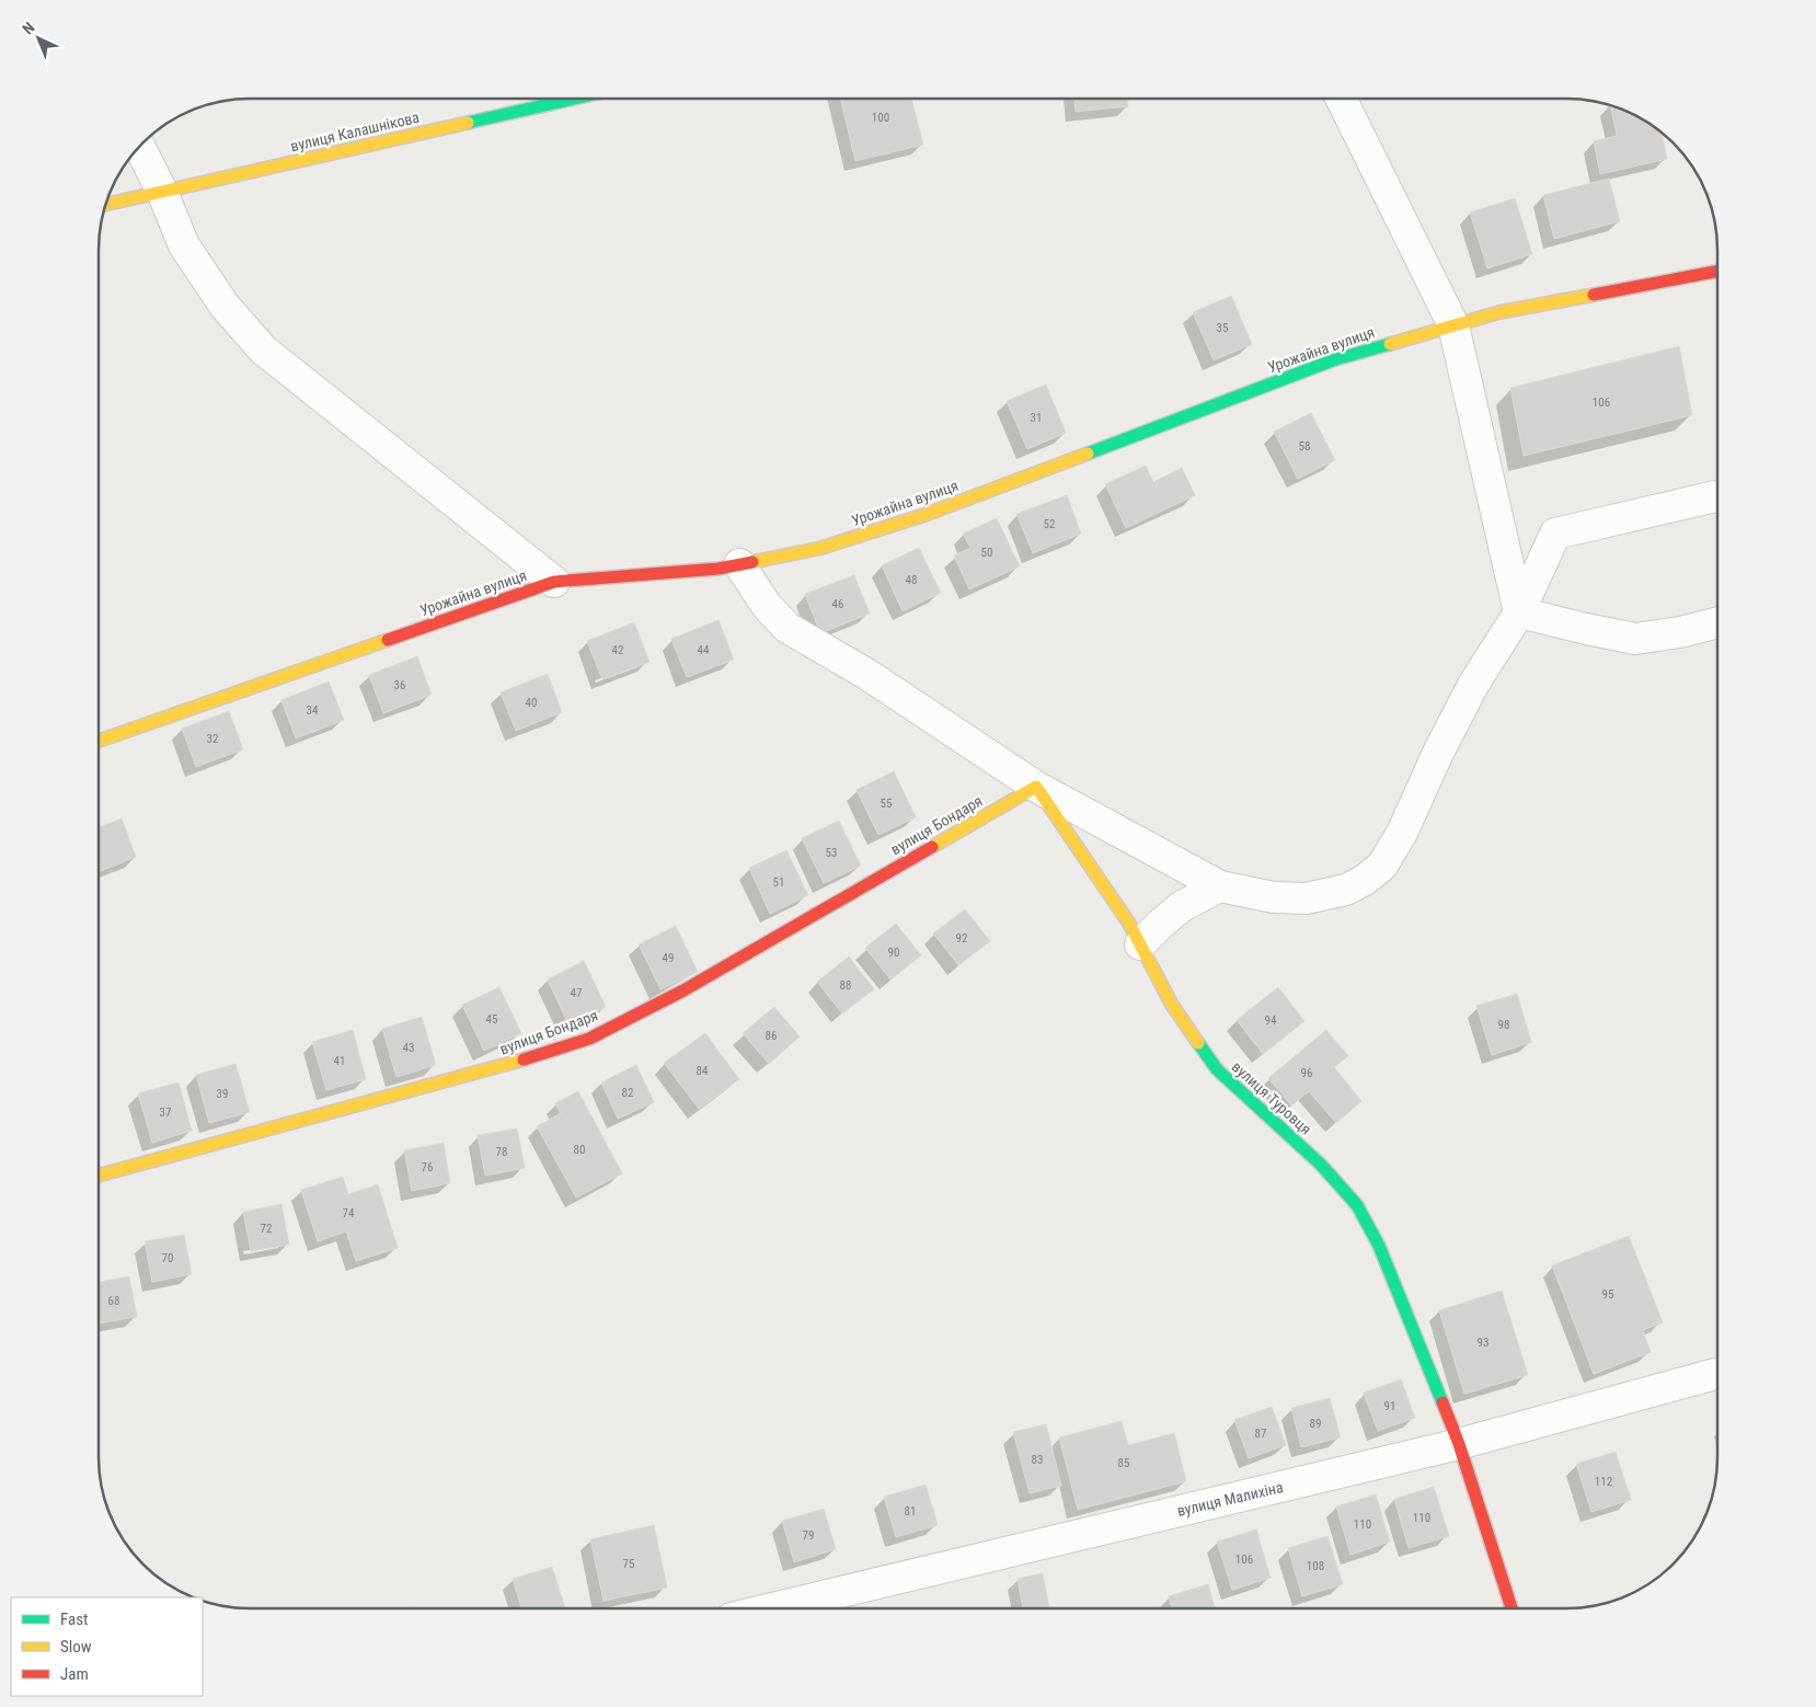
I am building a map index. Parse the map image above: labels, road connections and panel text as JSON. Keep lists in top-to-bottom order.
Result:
{
  "streets": {
    "street": [
      "вулиця Калашнікова",
      "Урожайна вулиця",
      "вулиця Бондаря",
      "вулиця Туровця",
      "вулиця Малихіна"
    ]
  },
  "crossings": [
    ["вулиця Бондаря", "вулиця Туровця"],
    ["вулиця Туровця", "вулиця Малихіна"]
  ],
  "house_numbers": [
    "100",
    "35",
    "106",
    "31",
    "58",
    "52",
    "50",
    "48",
    "46",
    "42",
    "44",
    "36",
    "40",
    "34",
    "32",
    "55",
    "53",
    "51",
    "92",
    "90",
    "49",
    "88",
    "47",
    "45",
    "94",
    "98",
    "86",
    "43",
    "41",
    "84",
    "96",
    "82",
    "39",
    "37",
    "80",
    "78",
    "76",
    "74",
    "72",
    "70",
    "95",
    "68",
    "93",
    "91",
    "89",
    "87",
    "83",
    "85",
    "112",
    "81",
    "110",
    "110",
    "79",
    "106",
    "75",
    "108"
  ],
  "legend": ["Fast", "Slow", "Jam"],
  "north": "top left"
}
